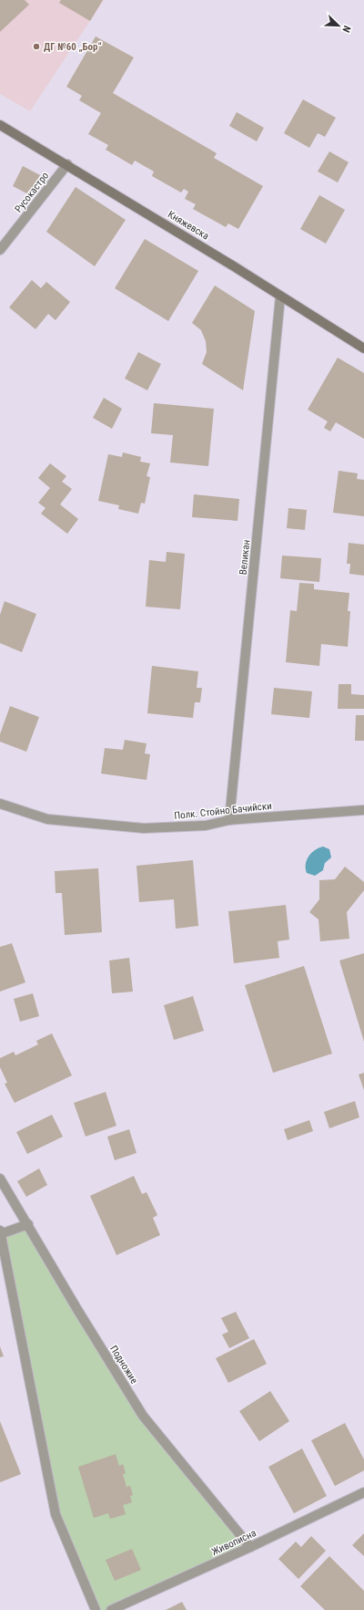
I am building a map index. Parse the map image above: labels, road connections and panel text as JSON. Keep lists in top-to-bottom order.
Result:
{
  "streets": {
    "street": [
      "Русокастро",
      "Княжевска",
      "Великан",
      "Полк. Стойно Бачийски",
      "Подножие",
      "Живописна"
    ]
  },
  "crossings": [
    ["Русокастро", "Княжевска"],
    ["Княжевска", "Великан"],
    ["Великан", "Полк. Стойно Бачийски"],
    ["Подножие", "Живописна"]
  ],
  "places": ["ДГ №60 „Бор“"],
  "north": "bottom right"
}
